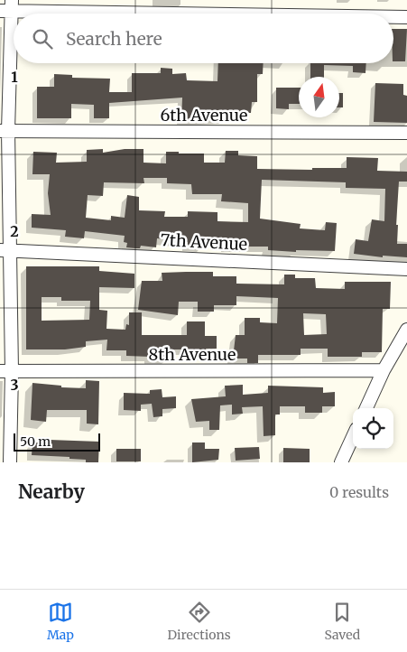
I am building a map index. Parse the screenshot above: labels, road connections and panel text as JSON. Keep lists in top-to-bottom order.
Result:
{
  "streets": {
    "street": ["6th Avenue", "7th Avenue", "8th Avenue"]
  },
  "scale_bar": "50 m",
  "north": "top",
  "page": {
    "search": "Search here",
    "scale": "50 m",
    "heading": ["Nearby", "0 results"],
    "nav": ["Map", "Directions", "Saved"]
  },
  "grid": {
    "rows": ["1", "2", "3"]
  }
}
